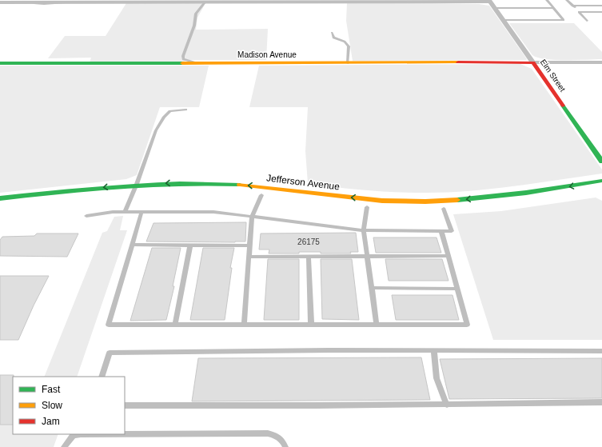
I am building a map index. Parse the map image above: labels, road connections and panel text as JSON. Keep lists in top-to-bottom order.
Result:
{
  "streets": {
    "street": ["Madison Avenue", "Elm Street", "Jefferson Avenue"]
  },
  "crossings": [
    ["Madison Avenue", "Elm Street"]
  ],
  "house_numbers": ["26175"],
  "legend": ["Fast", "Slow", "Jam"]
}
